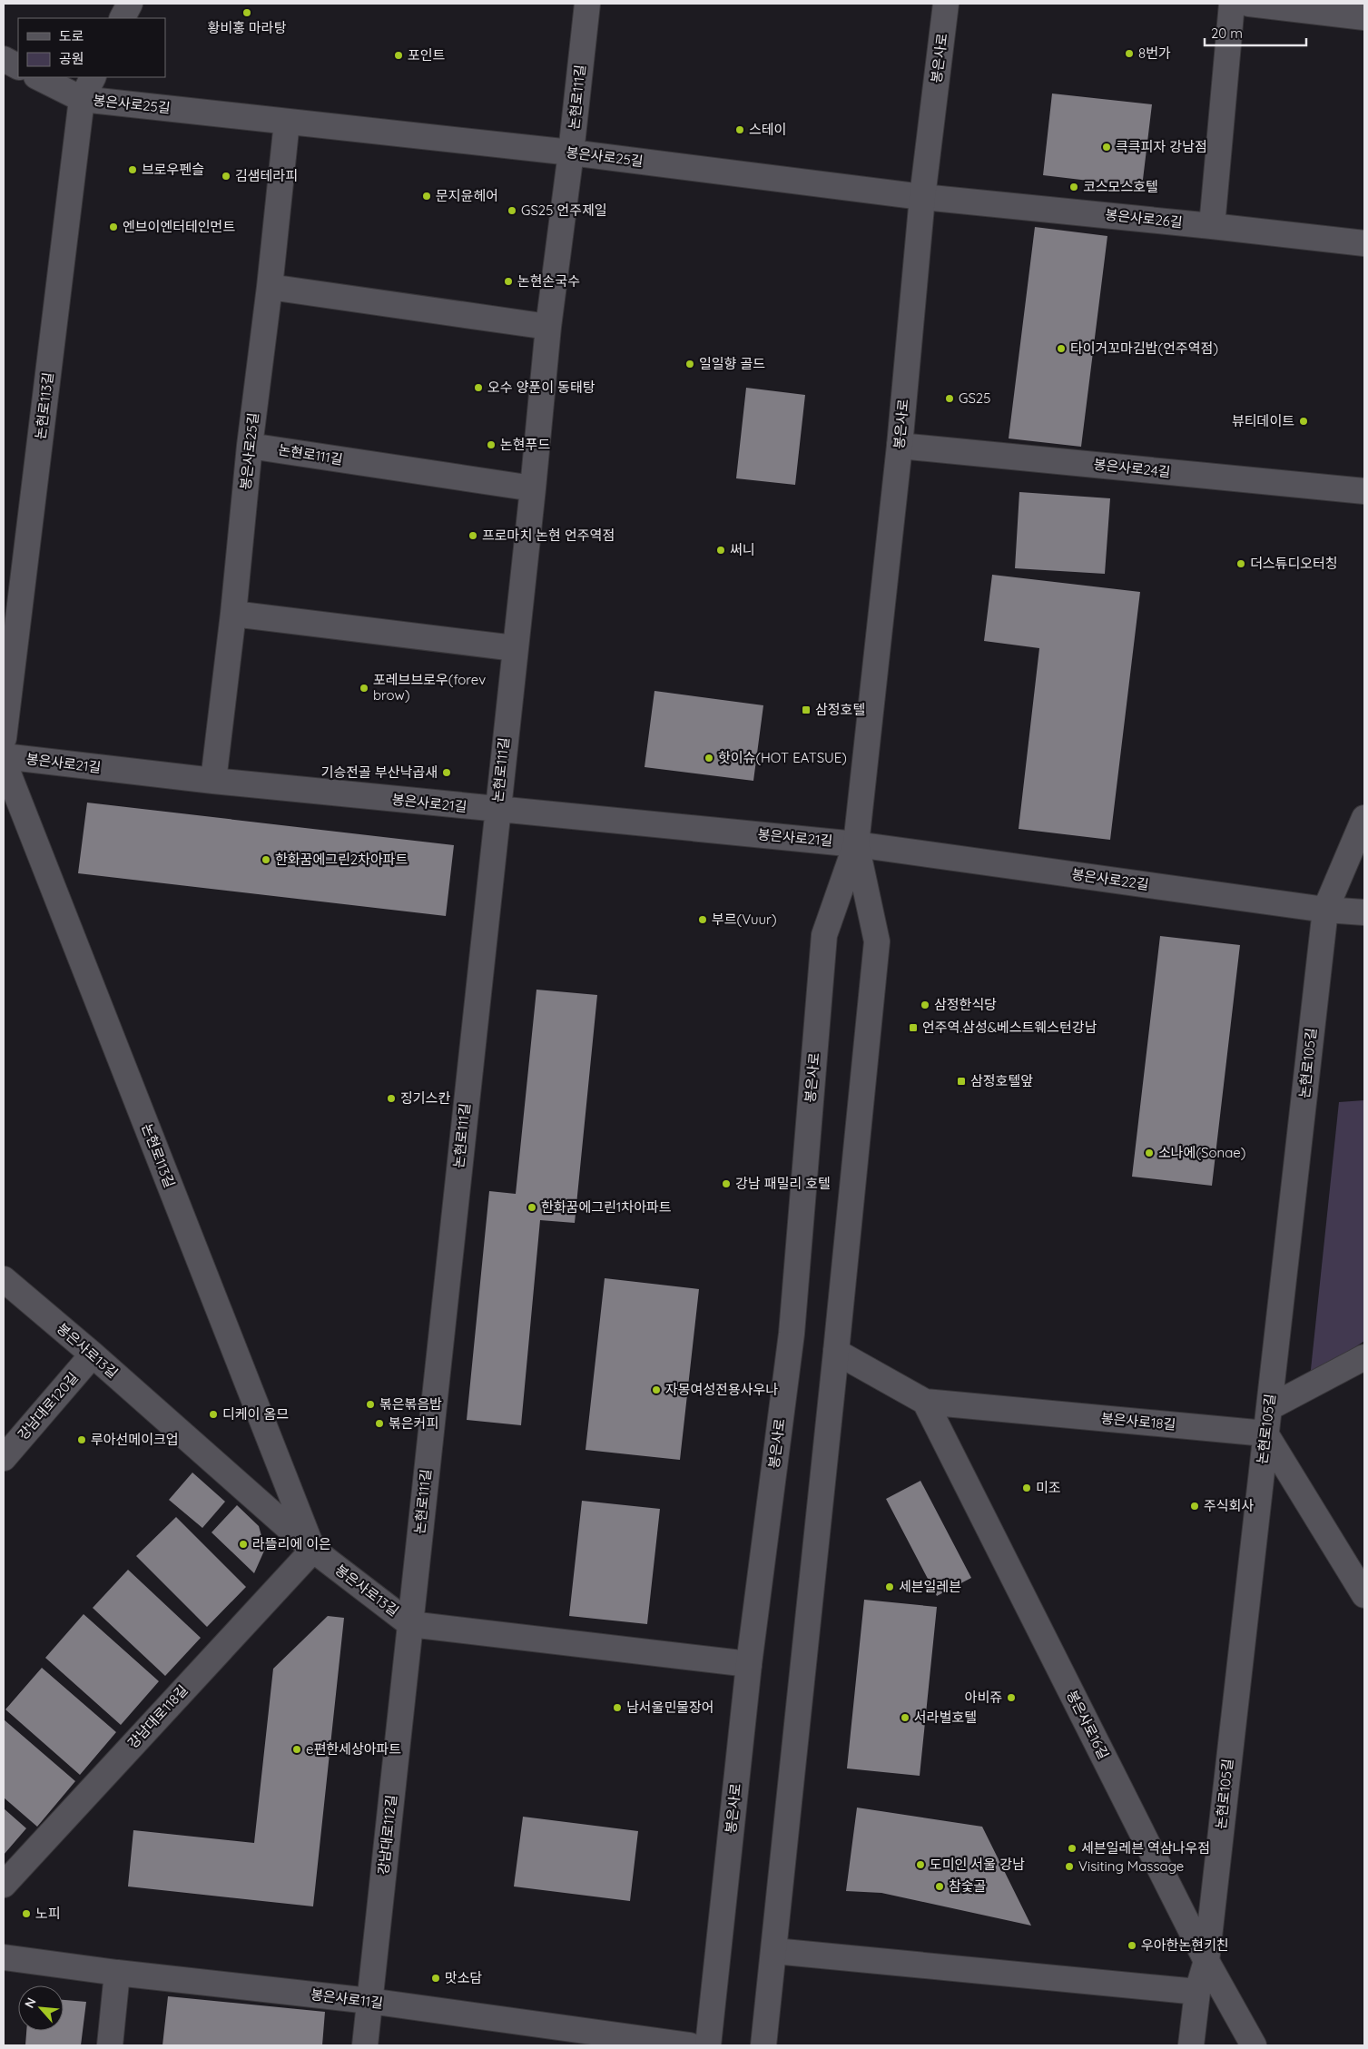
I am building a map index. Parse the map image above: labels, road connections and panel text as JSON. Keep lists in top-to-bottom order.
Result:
{
  "streets": {
    "street": [
      "봉은사로",
      "논현로111길",
      "봉은사로25길",
      "봉은사로26길",
      "논현로113길",
      "봉은사로24길",
      "봉은사로21길",
      "봉은사로22길",
      "논현로105길",
      "봉은사로13길",
      "강남대로120길",
      "봉은사로18길",
      "강남대로118길",
      "봉은사로16길",
      "강남대로112길",
      "봉은사로11길"
    ]
  },
  "crossings": [
    ["봉은사로", "봉은사로25길"],
    ["봉은사로", "봉은사로26길"],
    ["봉은사로", "봉은사로24길"],
    ["봉은사로", "봉은사로21길"],
    ["봉은사로", "봉은사로22길"],
    ["봉은사로", "봉은사로13길"],
    ["봉은사로", "봉은사로18길"],
    ["논현로111길", "봉은사로25길"],
    ["논현로111길", "봉은사로21길"],
    ["논현로111길", "봉은사로13길"],
    ["논현로111길", "강남대로112길"],
    ["봉은사로25길", "봉은사로26길"],
    ["봉은사로25길", "논현로113길"],
    ["봉은사로25길", "봉은사로21길"],
    ["논현로113길", "봉은사로13길"],
    ["논현로113길", "강남대로118길"],
    ["봉은사로21길", "봉은사로22길"],
    ["봉은사로22길", "논현로105길"],
    ["논현로105길", "봉은사로18길"],
    ["논현로105길", "봉은사로16길"],
    ["봉은사로13길", "강남대로120길"],
    ["봉은사로13길", "강남대로118길"],
    ["봉은사로13길", "강남대로112길"],
    ["봉은사로18길", "봉은사로16길"],
    ["강남대로112길", "봉은사로11길"]
  ],
  "places": {
    "other": [
      "황비홍 마라탕",
      "8번가",
      "포인트",
      "스테이",
      "큭큭피자 강남점",
      "브로우펜슬",
      "김샘테라피",
      "코스모스호텔",
      "문지윤헤어",
      "GS25 언주제일",
      "엔브이엔터테인먼트",
      "논현손국수",
      "타이거꼬마김밥(언주역점)",
      "일일향 골드",
      "오수 양푼이 동태탕",
      "GS25",
      "뷰티데이트",
      "논현푸드",
      "프로마치 논현 언주역점",
      "써니",
      "더스튜디오터칭",
      "포레브브로우(forev brow)",
      "핫이슈(HOT EATSUE)",
      "기승전골 부산낙곱새",
      "한화꿈에그린2차아파트",
      "부르(Vuur)",
      "삼정한식당",
      "징기스칸",
      "소나에(Sonae)",
      "강남 패밀리 호텔",
      "한화꿈에그린1차아파트",
      "자몽여성전용사우나",
      "볶은볶음밥",
      "디케이 옴므",
      "볶은커피",
      "루아선메이크업",
      "미조",
      "주식회사",
      "라뜰리에 이은",
      "세븐일레븐",
      "아비쥬",
      "남서울민물장어",
      "서라벌호텔",
      "e편한세상아파트",
      "세븐일레븐 역삼나우점",
      "도미인 서울 강남",
      "Visiting Massage",
      "참숯골",
      "노피",
      "우아한논현키친",
      "맛소담"
    ],
    "transit": ["삼정호텔", "언주역.삼성&베스트웨스턴강남", "삼정호텔앞"]
  },
  "legend": ["도로", "공원"],
  "scale_bar": "20 m",
  "north": "top left"
}
